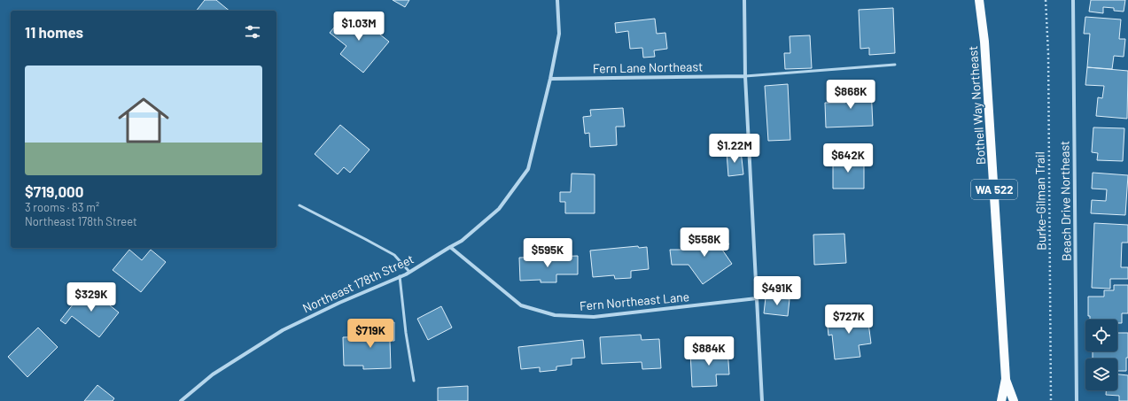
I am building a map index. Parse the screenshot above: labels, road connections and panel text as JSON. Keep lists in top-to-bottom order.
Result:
{
  "streets": {
    "main road": ["Bothell Way Northeast", "WA 522"],
    "street": [
      "Fern Lane Northeast",
      "Beach Drive Northeast",
      "Northeast 178th Street",
      "Fern Northeast Lane"
    ],
    "path": ["Burke-Gilman Trail"]
  },
  "crossings": [
    ["Fern Lane Northeast", "Northeast 178th Street"],
    ["Northeast 178th Street", "Fern Northeast Lane"]
  ],
  "page": {
    "heading": "11 homes",
    "price": [
      "$1.03M",
      "$868K",
      "$1.22M",
      "$642K",
      "$558K",
      "$595K",
      "$491K",
      "$329K",
      "$727K",
      "$719K",
      "$884K"
    ],
    "list": [
      {
        "name": "$719,000",
        "note": "3 rooms · 83 m² · Northeast 178th Street"
      }
    ]
  }
}
